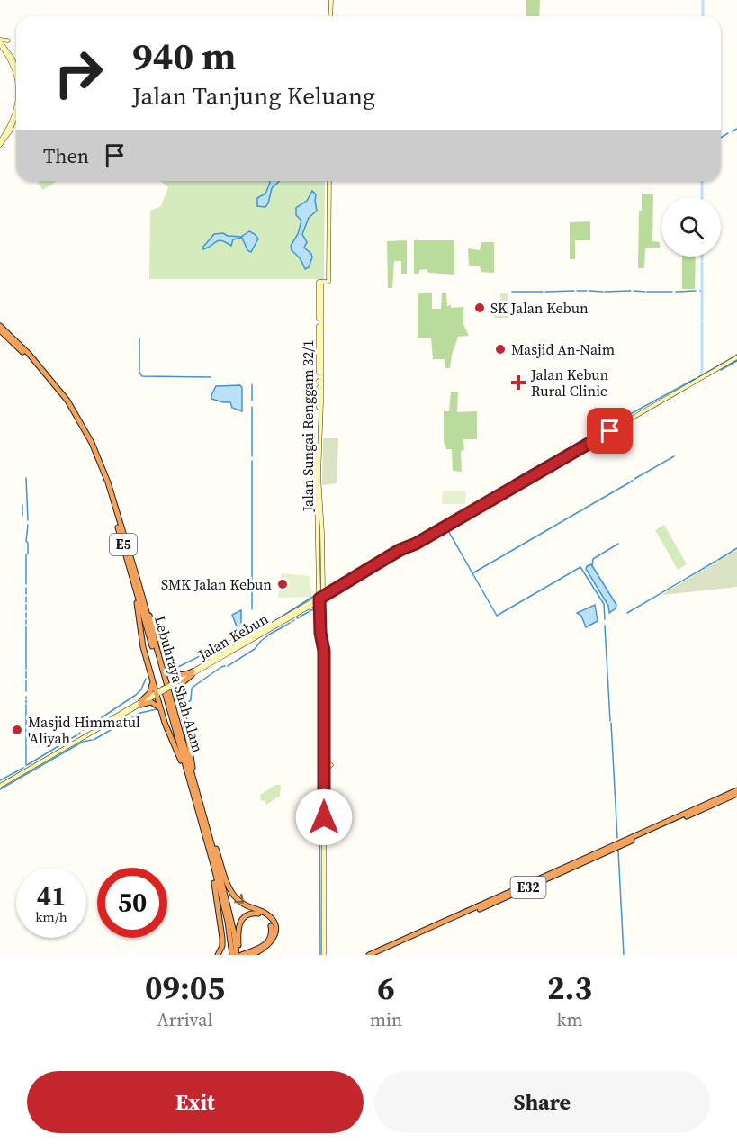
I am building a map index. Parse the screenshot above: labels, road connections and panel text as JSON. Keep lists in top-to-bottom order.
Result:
{
  "streets": {
    "highway": ["E5", "Lebuhraya Shah Alam", "E32"],
    "main road": ["Jalan Sungai Renggam 32/1", "Jalan Kebun"]
  },
  "crossings": [
    ["Jalan Sungai Renggam 32/1", "Jalan Kebun"]
  ],
  "places": {
    "other": [
      "SK Jalan Kebun",
      "Masjid An-Naim",
      "SMK Jalan Kebun",
      "Masjid Himmatul 'Aliyah"
    ],
    "health": ["Jalan Kebun Rural Clinic"]
  },
  "page": {
    "turn": ["940 m", "Jalan Tanjung Keluang"],
    "then": "Then",
    "speed": "41 km/h",
    "limit": "50",
    "eta": [
      "09:05",
      "Arrival",
      "6",
      "min",
      "2.3",
      "km"
    ],
    "buttons": ["Exit", "Share"]
  }
}
